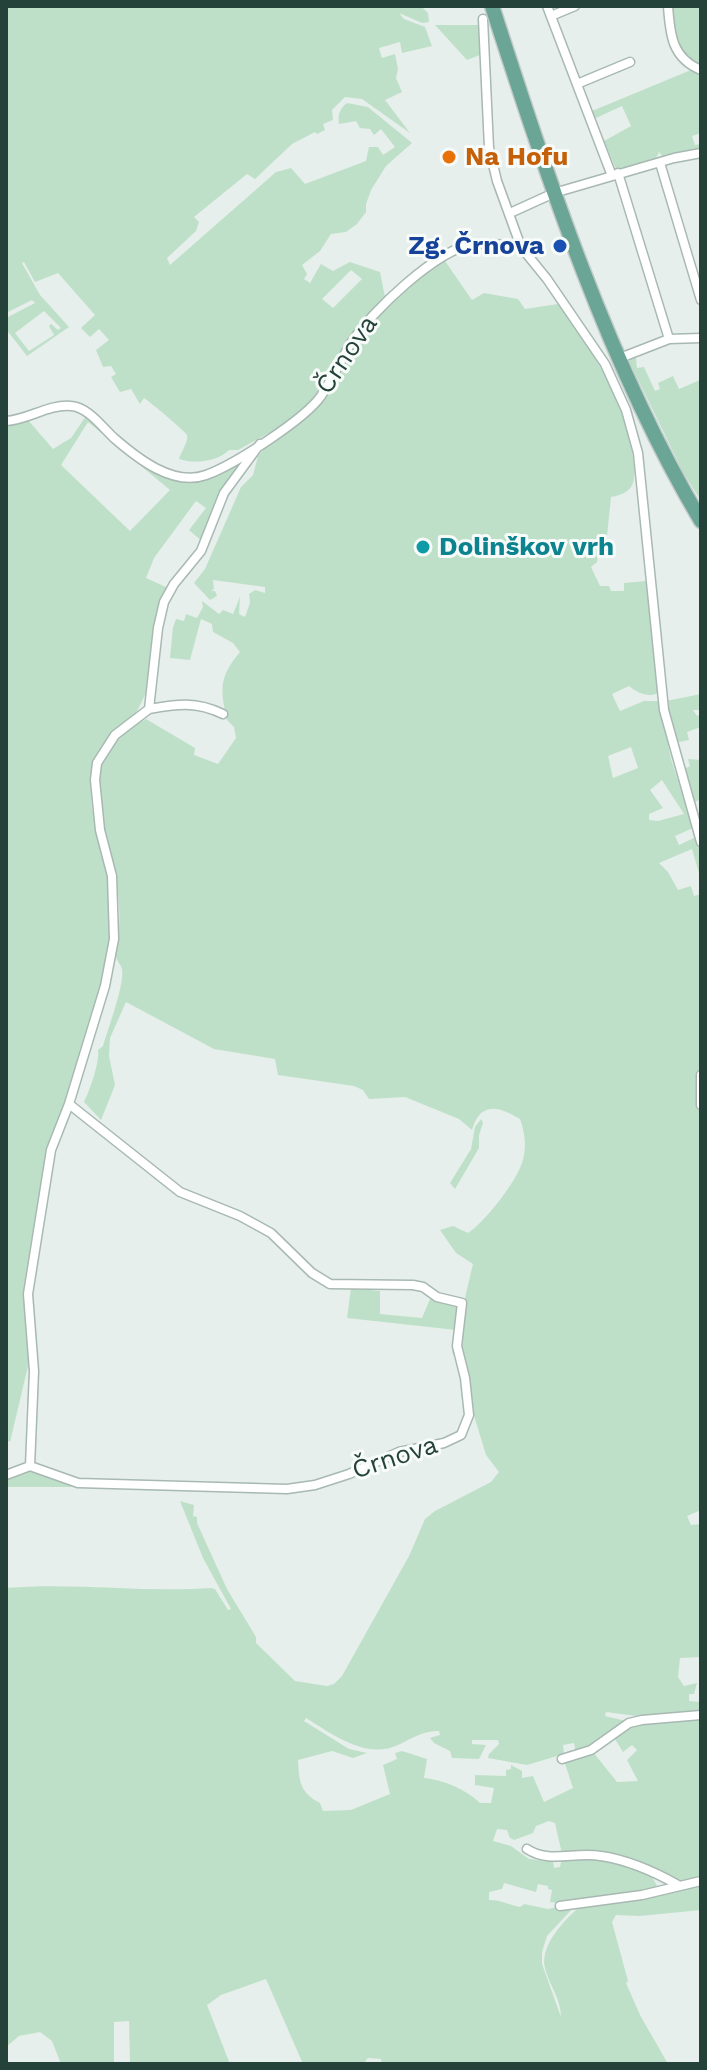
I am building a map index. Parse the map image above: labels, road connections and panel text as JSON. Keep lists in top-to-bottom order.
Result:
{
  "streets": {
    "street": ["Črnova"]
  },
  "places": ["Na Hofu", "Zg. Črnova", "Dolinškov vrh"]
}
